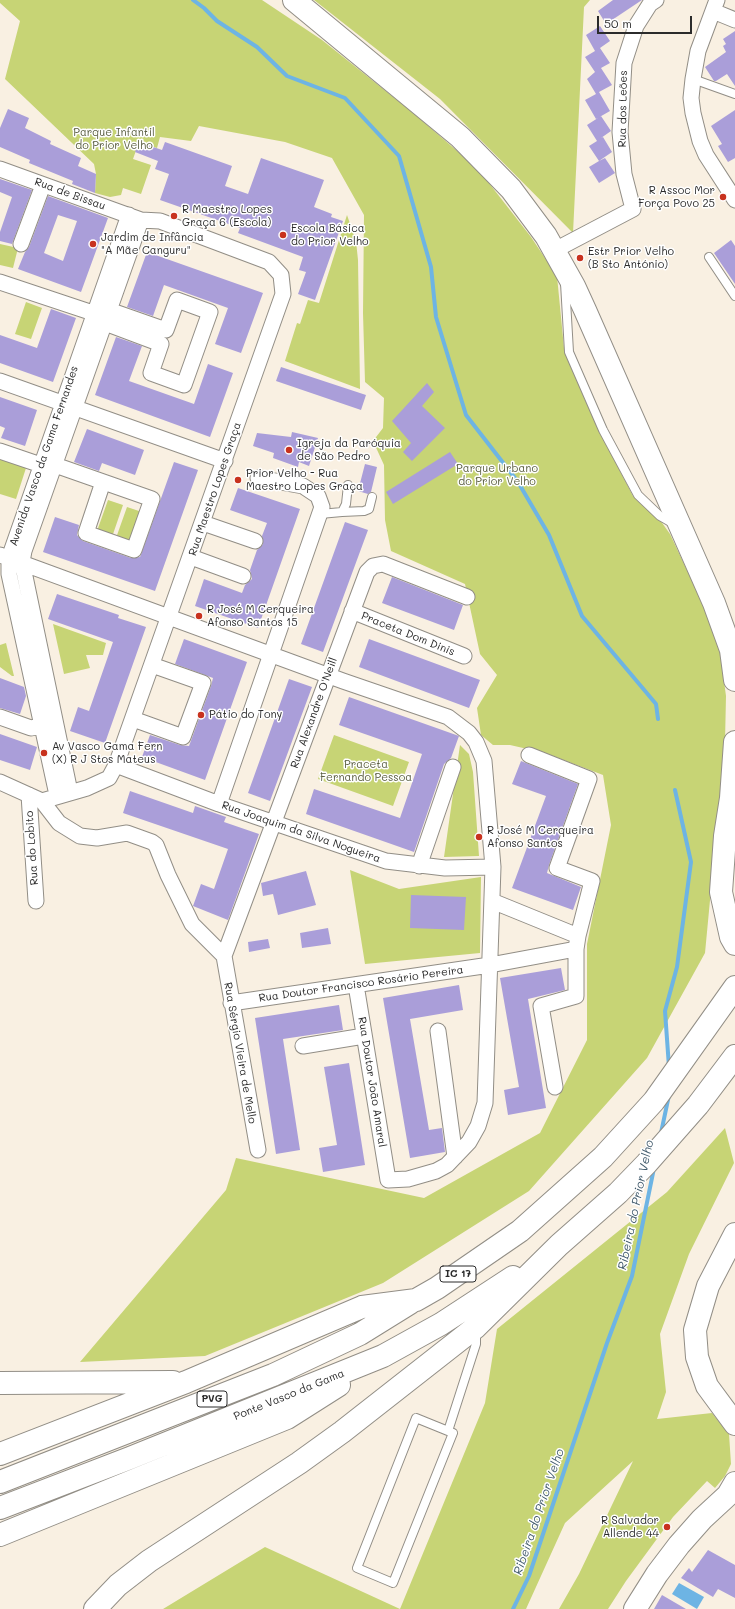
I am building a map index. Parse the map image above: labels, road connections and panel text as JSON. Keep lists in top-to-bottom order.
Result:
{
  "streets": {
    "main road": ["IC 17", "Ponte Vasco da Gama", "PVG"],
    "street": [
      "Rua dos Leões",
      "Rua de Bissau",
      "Avenida Vasco da Gama Fernandes",
      "Rua Maestro Lopes Graça",
      "Praceta Dom Dinis",
      "Rua Alexandre O'Neill",
      "Rua Joaquim da Silva Nogueira",
      "Rua do Lobito",
      "Rua Doutor Francisco Rosário Pereira",
      "Rua Sérgio Vieira de Mello",
      "Rua Doutor João Amaral"
    ]
  },
  "crossings": [
    ["Rua de Bissau", "Avenida Vasco da Gama Fernandes"],
    ["Rua de Bissau", "Rua Maestro Lopes Graça"],
    ["Avenida Vasco da Gama Fernandes", "Rua Maestro Lopes Graça"],
    ["Rua Maestro Lopes Graça", "Rua Joaquim da Silva Nogueira"],
    ["Rua Maestro Lopes Graça", "Rua do Lobito"],
    ["Praceta Dom Dinis", "Rua Alexandre O'Neill"],
    ["Rua Alexandre O'Neill", "Rua Joaquim da Silva Nogueira"],
    ["Rua Alexandre O'Neill", "Rua Sérgio Vieira de Mello"],
    ["Rua Doutor Francisco Rosário Pereira", "Rua Sérgio Vieira de Mello"],
    ["Rua Doutor Francisco Rosário Pereira", "Rua Doutor João Amaral"],
    ["IC 17", "PVG"]
  ],
  "water": ["Ribeira do Prior Velho"],
  "parks": ["Parque Infantil do Prior Velho", "Parque Urbano do Prior Velho", "Praceta Fernando Pessoa"],
  "places": [
    "R Assoc Mor Força Povo 25",
    "R Maestro Lopes Graça 6 (Escola)",
    "Escola Básica do Prior Velho",
    "Jardim de Infância \"A Mãe Canguru\"",
    "Estr Prior Velho (B Sto António)",
    "Igreja da Paróquia de São Pedro",
    "Prior Velho - Rua Maestro Lopes Graça",
    "R José M Cerqueira Afonso Santos 15",
    "Pátio do Tony",
    "Av Vasco Gama Fern (X) R J Stos Mateus",
    "R José M Cerqueira Afonso Santos",
    "R Salvador Allende 44"
  ],
  "scale_bar": "50 m"
}
